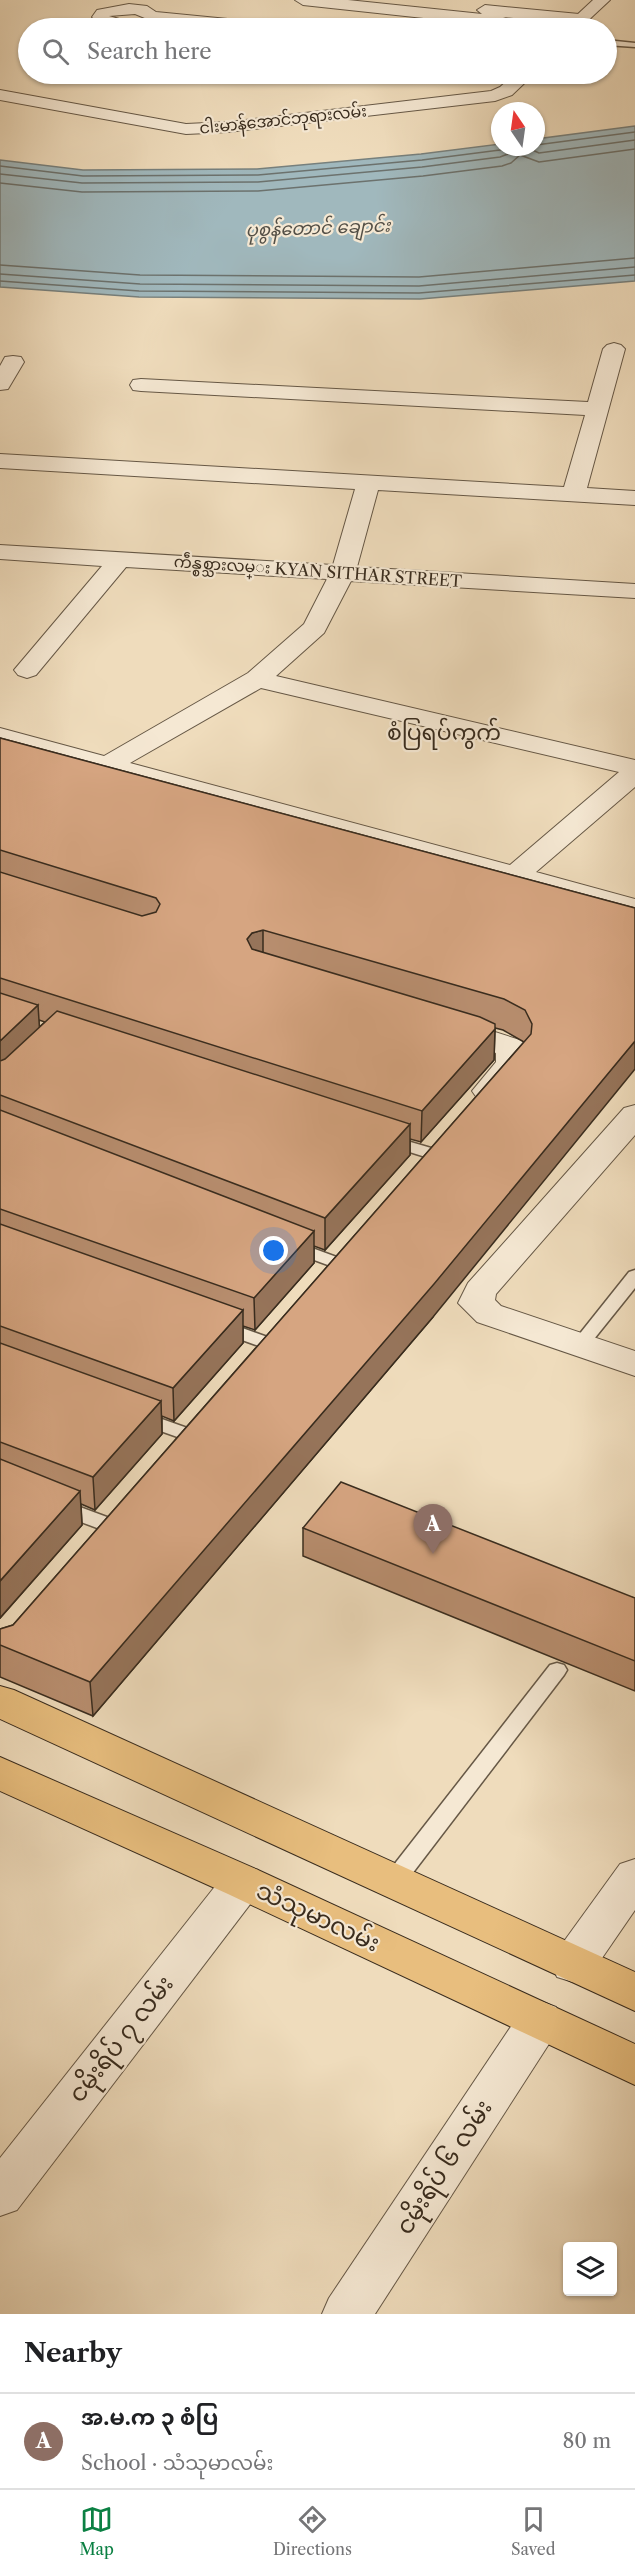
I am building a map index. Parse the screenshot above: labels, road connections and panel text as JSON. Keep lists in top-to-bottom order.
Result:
{
  "streets": {
    "main road": ["သံသုမာလမ်း"],
    "street": [
      "ငါးမာန်အောင်ဘုရားလမ်း",
      "ကဵန္စစ္သားလမ္း KYAN SITHAR STREET",
      "ငမိုးရိပ် ၇ လမ်း",
      "ငမိုးရိပ် ၆ လမ်း"
    ]
  },
  "crossings": [
    ["သံသုမာလမ်း", "ငမိုးရိပ် ၇ လမ်း"],
    ["သံသုမာလမ်း", "ငမိုးရိပ် ၆ လမ်း"]
  ],
  "districts": ["စံပြရပ်ကွက်"],
  "water": ["ပုစွန်တောင် ချောင်း"],
  "north": "top",
  "page": {
    "search": "Search here",
    "pins": "A",
    "heading": "Nearby",
    "list": [
      {
        "mark": "A",
        "name": "အ.မ.က ၃ စံပြ",
        "note": "School · သံသုမာလမ်း",
        "value": "80 m"
      }
    ],
    "nav": ["Map", "Directions", "Saved"]
  }
}
